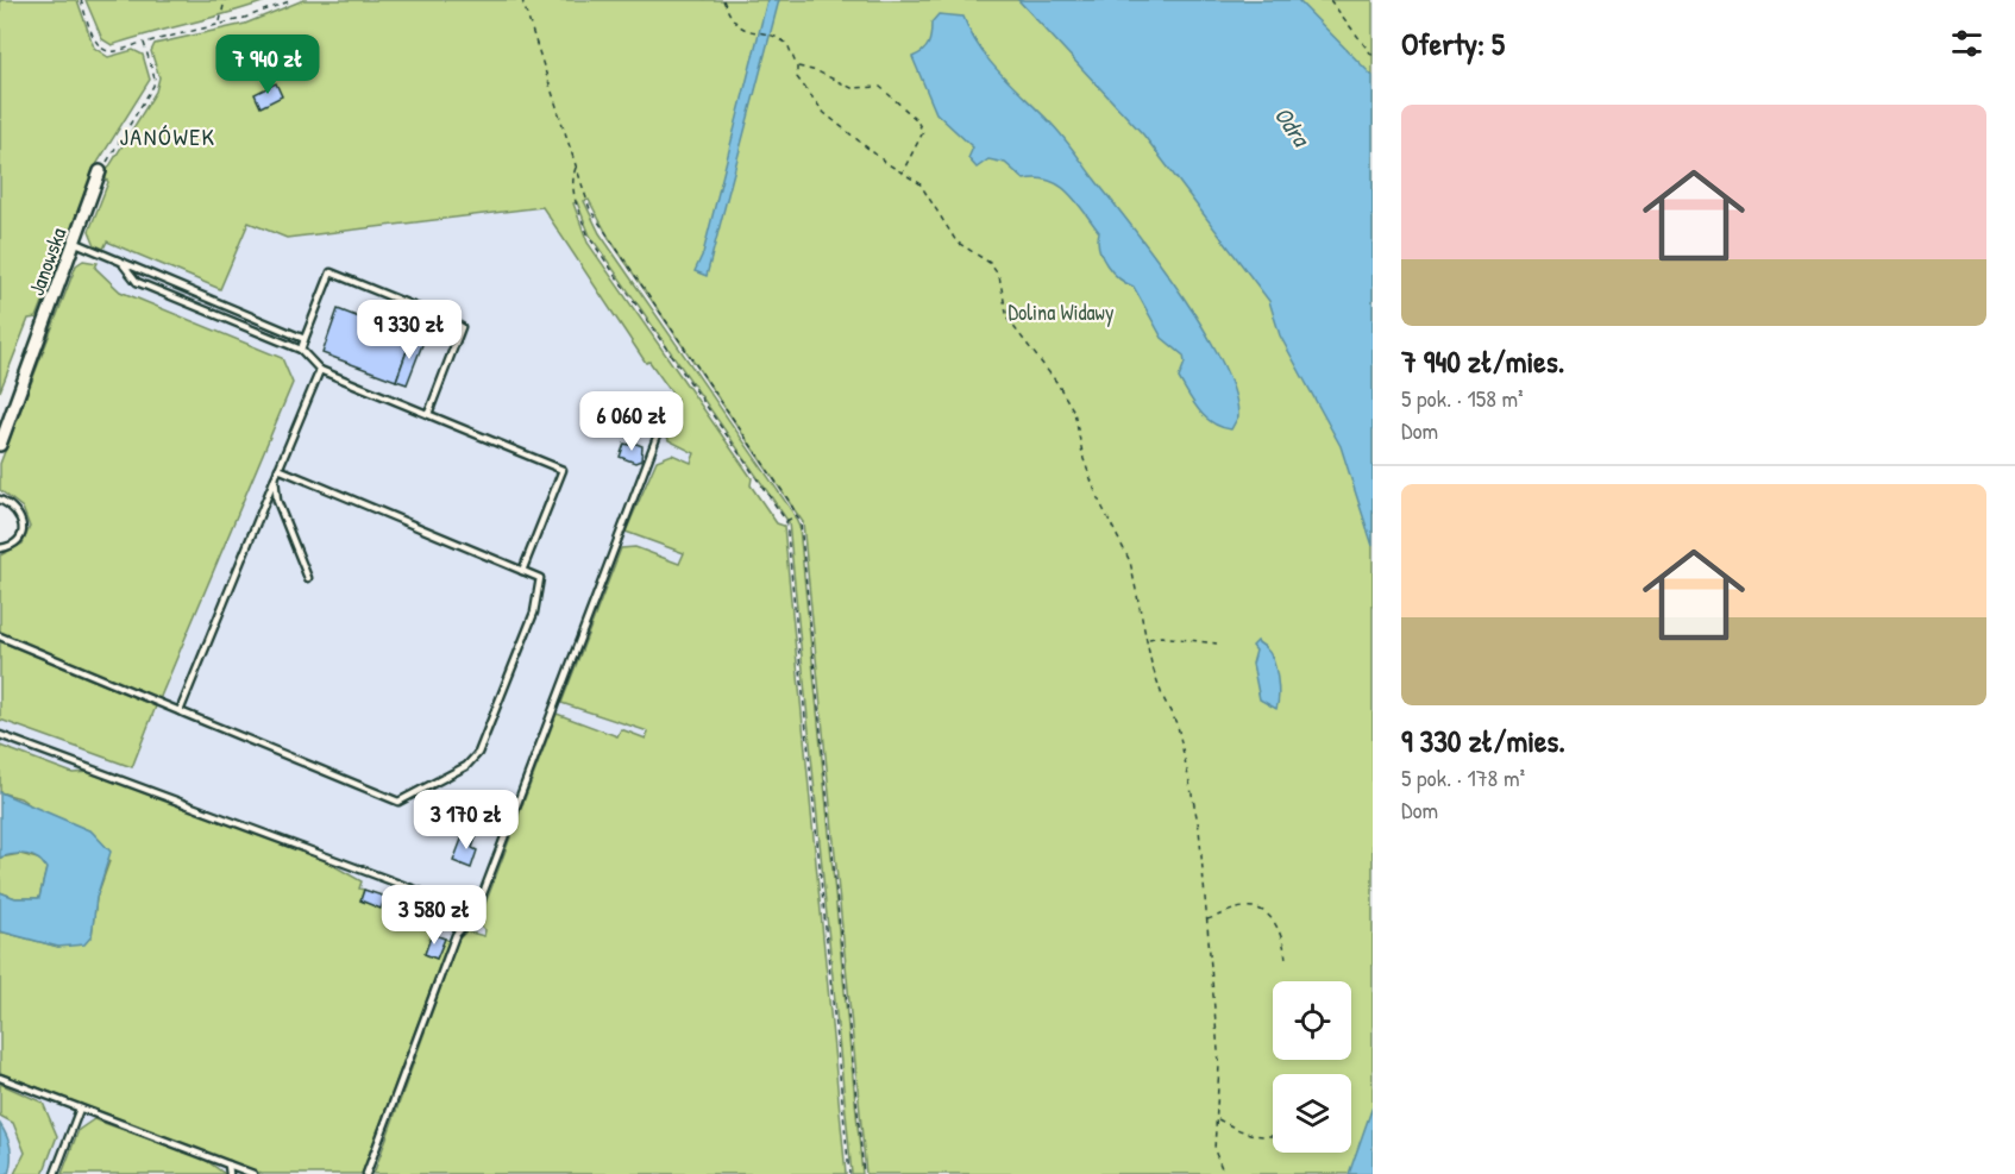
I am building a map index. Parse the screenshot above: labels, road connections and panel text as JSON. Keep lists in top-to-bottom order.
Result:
{
  "streets": {
    "street": ["Janowska"]
  },
  "districts": ["JANÓWEK"],
  "water": ["Odra"],
  "parks": ["Dolina Widawy"],
  "page": {
    "heading": "Oferty: 5",
    "price": [
      "7 940 zł",
      "9 330 zł",
      "6 060 zł",
      "3 170 zł",
      "3 580 zł"
    ],
    "list": [
      {
        "name": "7 940 zł/mies.",
        "note": "5 pok. · 158 m² · Dom"
      },
      {
        "name": "9 330 zł/mies.",
        "note": "5 pok. · 178 m² · Dom"
      }
    ]
  }
}
